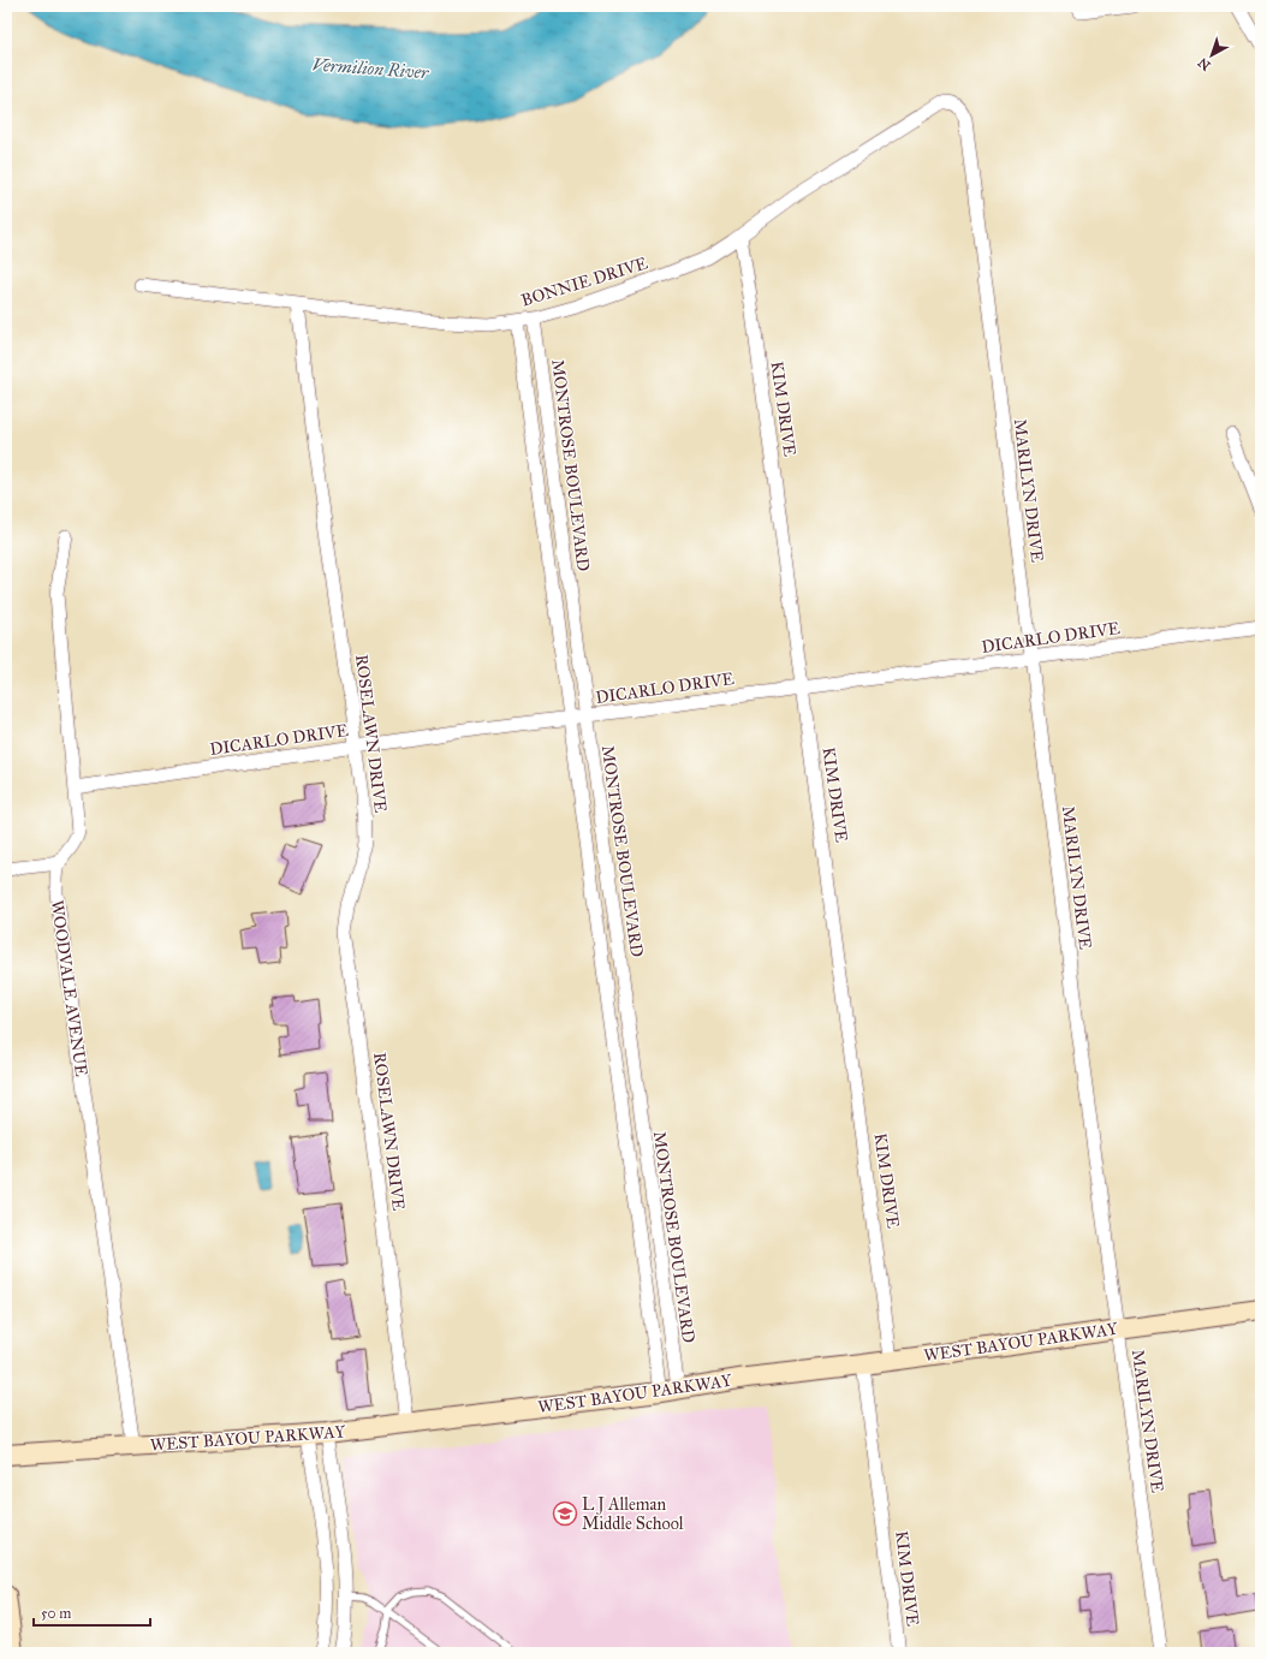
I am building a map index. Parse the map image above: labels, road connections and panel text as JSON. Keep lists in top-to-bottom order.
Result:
{
  "streets": {
    "street": [
      "BONNIE DRIVE",
      "KIM DRIVE",
      "MONTROSE BOULEVARD",
      "MARILYN DRIVE",
      "DICARLO DRIVE",
      "ROSELAWN DRIVE",
      "WOODVALE AVENUE",
      "WEST BAYOU PARKWAY"
    ]
  },
  "crossings": [
    ["BONNIE DRIVE", "KIM DRIVE"],
    ["BONNIE DRIVE", "MONTROSE BOULEVARD"],
    ["BONNIE DRIVE", "MARILYN DRIVE"],
    ["BONNIE DRIVE", "ROSELAWN DRIVE"],
    ["KIM DRIVE", "DICARLO DRIVE"],
    ["KIM DRIVE", "WEST BAYOU PARKWAY"],
    ["MONTROSE BOULEVARD", "DICARLO DRIVE"],
    ["MONTROSE BOULEVARD", "WEST BAYOU PARKWAY"],
    ["MARILYN DRIVE", "DICARLO DRIVE"],
    ["MARILYN DRIVE", "WEST BAYOU PARKWAY"],
    ["DICARLO DRIVE", "ROSELAWN DRIVE"],
    ["DICARLO DRIVE", "WOODVALE AVENUE"],
    ["ROSELAWN DRIVE", "WEST BAYOU PARKWAY"],
    ["WOODVALE AVENUE", "WEST BAYOU PARKWAY"]
  ],
  "water": ["Vermilion River"],
  "places": {
    "school or university": ["L J Alleman Middle School"]
  },
  "scale_bar": "50 m",
  "north": "bottom left"
}
